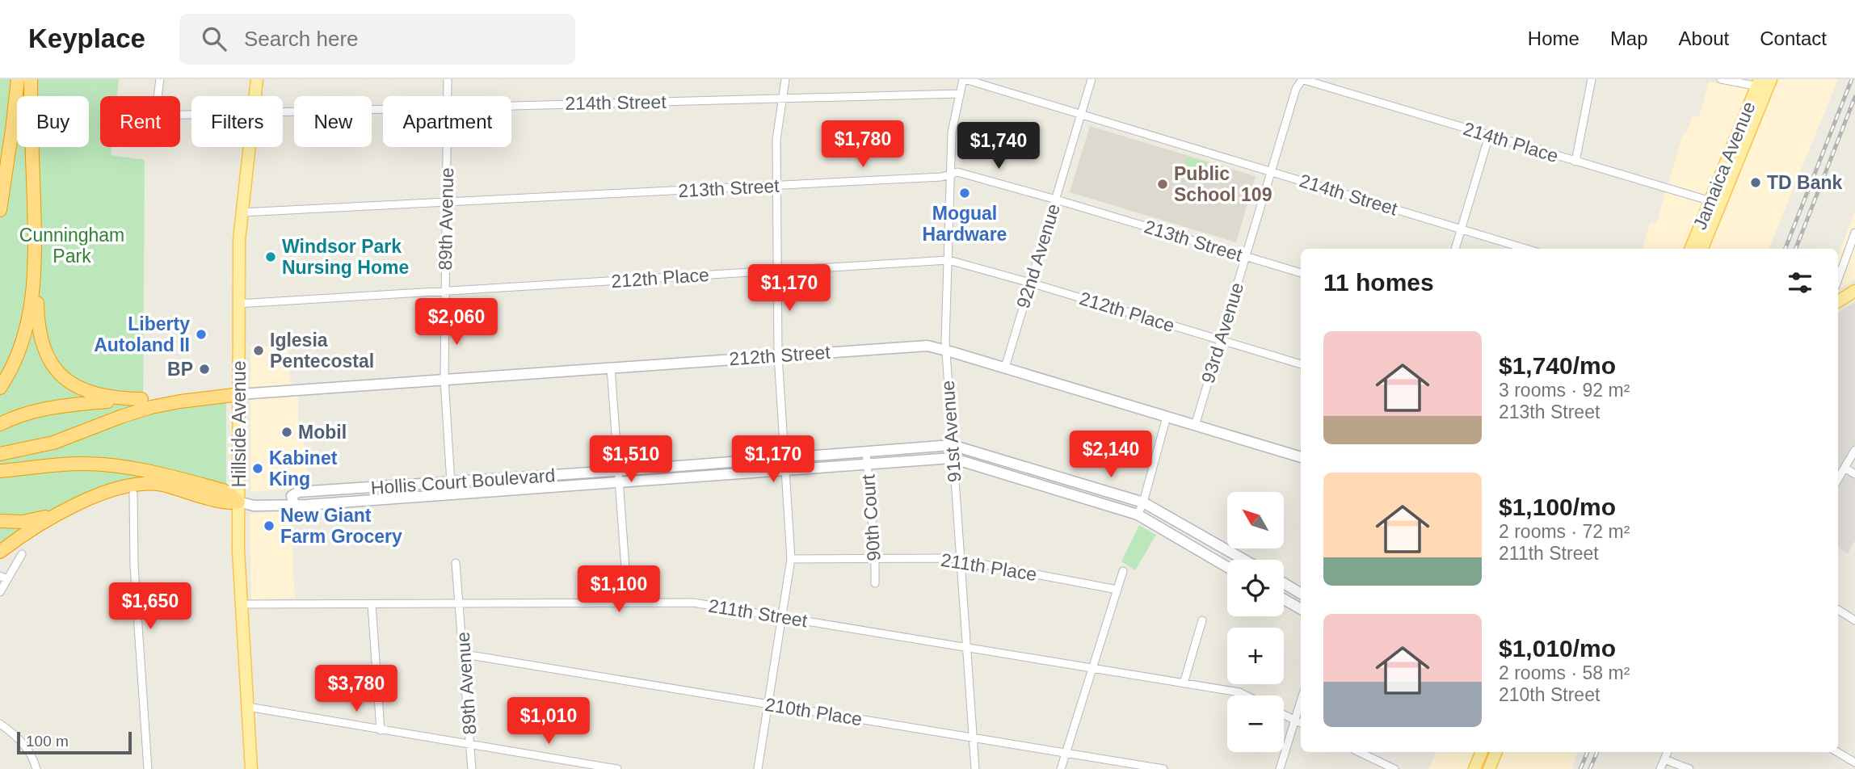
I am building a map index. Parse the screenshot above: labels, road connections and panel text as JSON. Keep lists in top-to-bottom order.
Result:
{
  "streets": {
    "main road": [
      "Jamaica Avenue",
      "212th Street",
      "Hillside Avenue",
      "Hollis Court Boulevard"
    ],
    "street": [
      "214th Street",
      "214th Place",
      "213th Street",
      "89th Avenue",
      "92nd Avenue",
      "212th Place",
      "93rd Avenue",
      "91st Avenue",
      "90th Court",
      "211th Place",
      "211th Street",
      "210th Place"
    ]
  },
  "crossings": [
    ["214th Street", "92nd Avenue"],
    ["214th Street", "93rd Avenue"],
    ["214th Street", "91st Avenue"],
    ["214th Place", "Jamaica Avenue"],
    ["214th Place", "93rd Avenue"],
    ["213th Street", "89th Avenue"],
    ["213th Street", "92nd Avenue"],
    ["213th Street", "93rd Avenue"],
    ["213th Street", "Hillside Avenue"],
    ["213th Street", "91st Avenue"],
    ["89th Avenue", "212th Place"],
    ["89th Avenue", "212th Street"],
    ["89th Avenue", "Hollis Court Boulevard"],
    ["89th Avenue", "211th Street"],
    ["89th Avenue", "210th Place"],
    ["92nd Avenue", "212th Place"],
    ["92nd Avenue", "212th Street"],
    ["212th Place", "93rd Avenue"],
    ["212th Place", "Hillside Avenue"],
    ["212th Place", "91st Avenue"],
    ["93rd Avenue", "212th Street"],
    ["212th Street", "Hillside Avenue"],
    ["212th Street", "91st Avenue"],
    ["Hillside Avenue", "Hollis Court Boulevard"],
    ["Hillside Avenue", "211th Street"],
    ["91st Avenue", "Hollis Court Boulevard"],
    ["91st Avenue", "211th Place"],
    ["91st Avenue", "211th Street"],
    ["91st Avenue", "210th Place"],
    ["Hollis Court Boulevard", "90th Court"],
    ["90th Court", "211th Place"]
  ],
  "parks": ["Cunningham Park"],
  "places": [
    "TD Bank",
    "Public School 109",
    "Mogual Hardware",
    "Windsor Park Nursing Home",
    "Liberty Autoland II",
    "Iglesia Pentecostal",
    "BP",
    "Mobil",
    "Kabinet King",
    "New Giant Farm Grocery"
  ],
  "scale_bar": "100 m",
  "north": "top left",
  "page": {
    "header": "Keyplace",
    "search": "Search here",
    "nav": [
      "Home",
      "Map",
      "About",
      "Contact"
    ],
    "chip": [
      "Buy",
      "Rent",
      "Filters",
      "New",
      "Apartment"
    ],
    "price": [
      "$1,780",
      "$1,740",
      "$1,170",
      "$2,060",
      "$2,140",
      "$1,510",
      "$1,170",
      "$1,100",
      "$1,650",
      "$3,780",
      "$1,010"
    ],
    "heading": "11 homes",
    "list": [
      {
        "name": "$1,740/mo",
        "note": "3 rooms · 92 m² · 213th Street"
      },
      {
        "name": "$1,100/mo",
        "note": "2 rooms · 72 m² · 211th Street"
      },
      {
        "name": "$1,010/mo",
        "note": "2 rooms · 58 m² · 210th Street"
      }
    ],
    "map_buttons": ["+", "−"],
    "scale": "100 m"
  }
}
